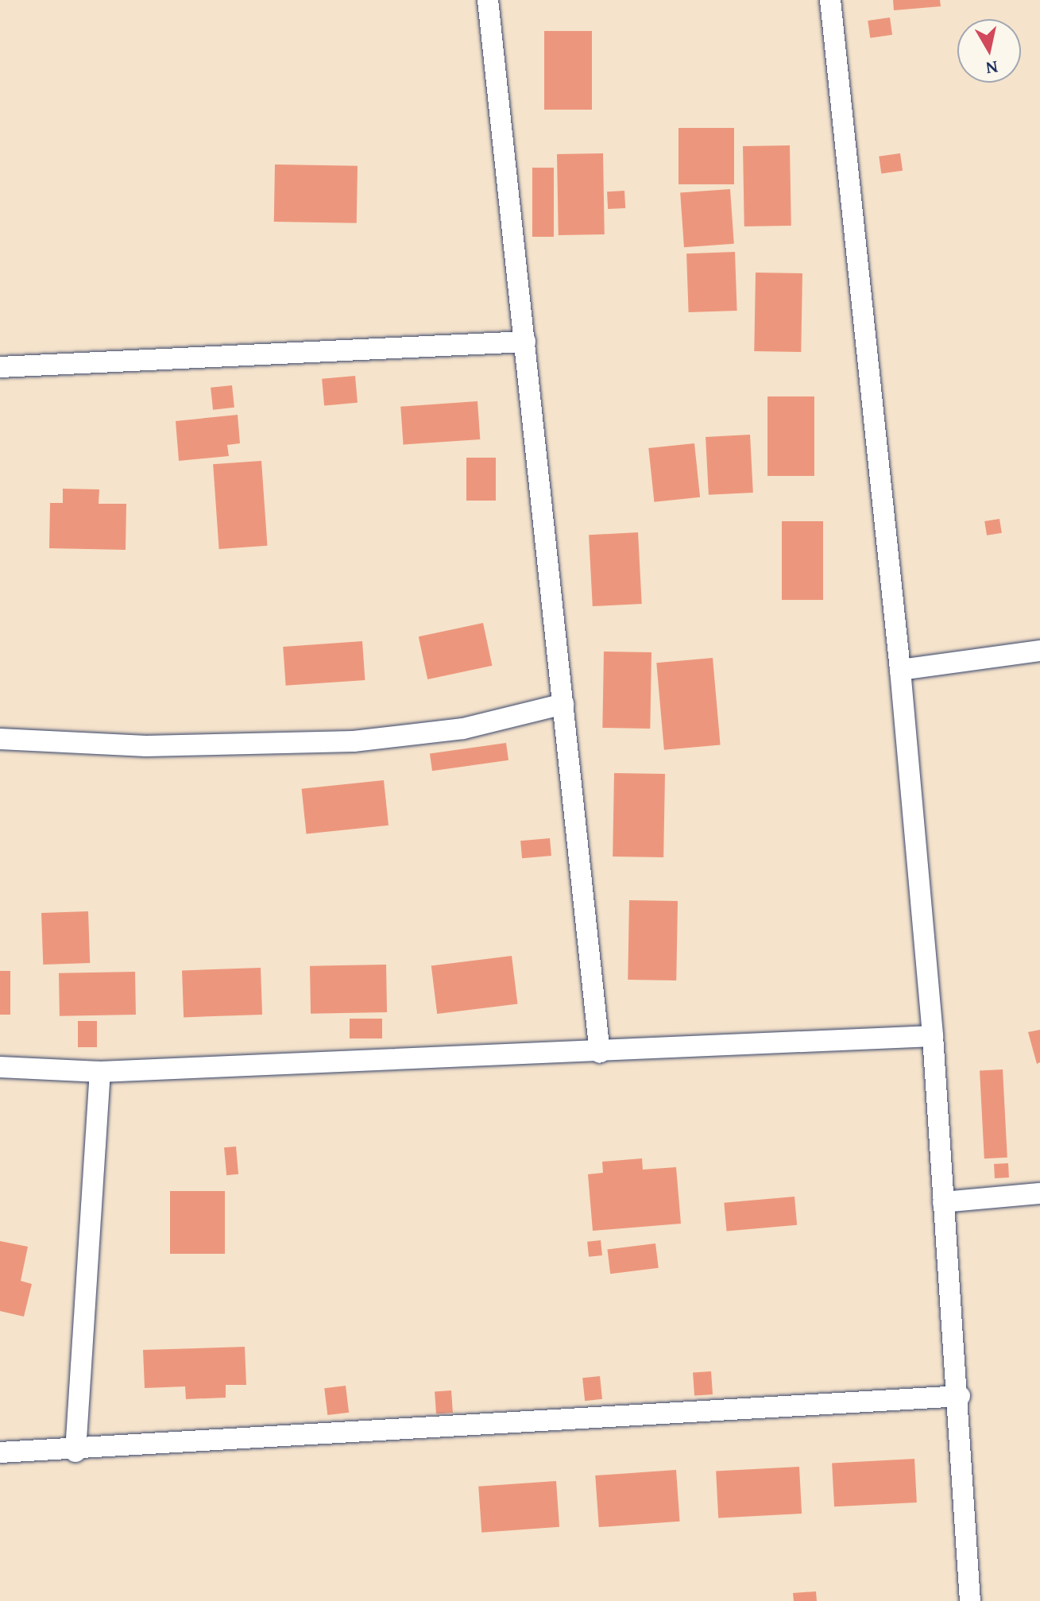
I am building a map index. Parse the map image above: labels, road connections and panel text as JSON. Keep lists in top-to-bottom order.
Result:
{
  "north": "bottom"
}
